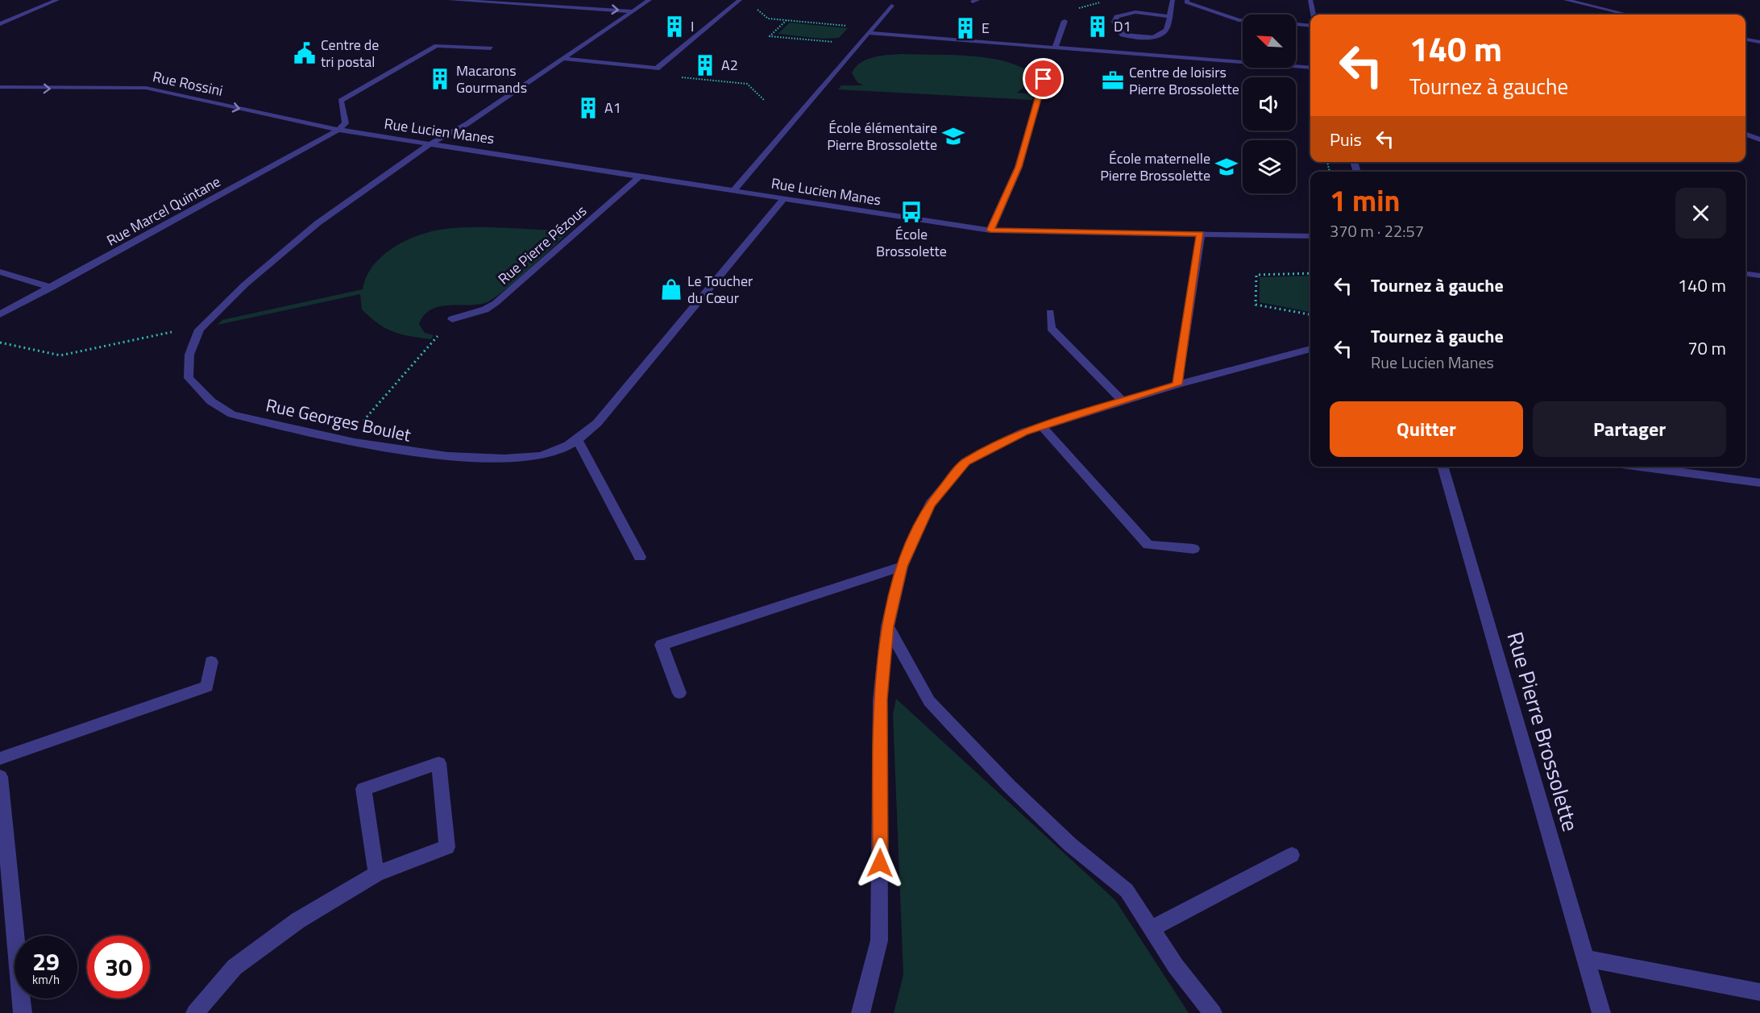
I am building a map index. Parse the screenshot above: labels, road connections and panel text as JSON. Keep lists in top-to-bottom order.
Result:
{
  "streets": {
    "street": [
      "Rue Rossini",
      "Rue Lucien Manes",
      "Rue Marcel Quintane",
      "Rue Pierre Pézous",
      "Rue Georges Boulet",
      "Rue Pierre Brossolette"
    ]
  },
  "crossings": [
    ["Rue Rossini", "Rue Lucien Manes"],
    ["Rue Rossini", "Rue Marcel Quintane"],
    ["Rue Lucien Manes", "Rue Marcel Quintane"],
    ["Rue Lucien Manes", "Rue Pierre Pézous"],
    ["Rue Lucien Manes", "Rue Georges Boulet"]
  ],
  "one_way": ["Rue Rossini"],
  "places": {
    "building": [
      "I",
      "D1",
      "E",
      "A2",
      "Macarons Gourmands",
      "A1"
    ],
    "public building": ["Centre de tri postal"],
    "office": ["Centre de loisirs Pierre Brossolette"],
    "school or university": ["École élémentaire Pierre Brossolette", "École maternelle Pierre Brossolette"],
    "bus stop": ["École Brossolette"],
    "shop": ["Le Toucher du Cœur"]
  },
  "north": "top left",
  "page": {
    "turn": ["140 m", "Tournez à gauche"],
    "then": "Puis",
    "heading": ["1 min", "370 m · 22:57"],
    "list": [
      {
        "name": "Tournez à gauche",
        "value": "140 m"
      },
      {
        "name": "Tournez à gauche",
        "note": "Rue Lucien Manes",
        "value": "70 m"
      }
    ],
    "buttons": ["Quitter", "Partager"],
    "speed": "29 km/h",
    "limit": "30"
  }
}
